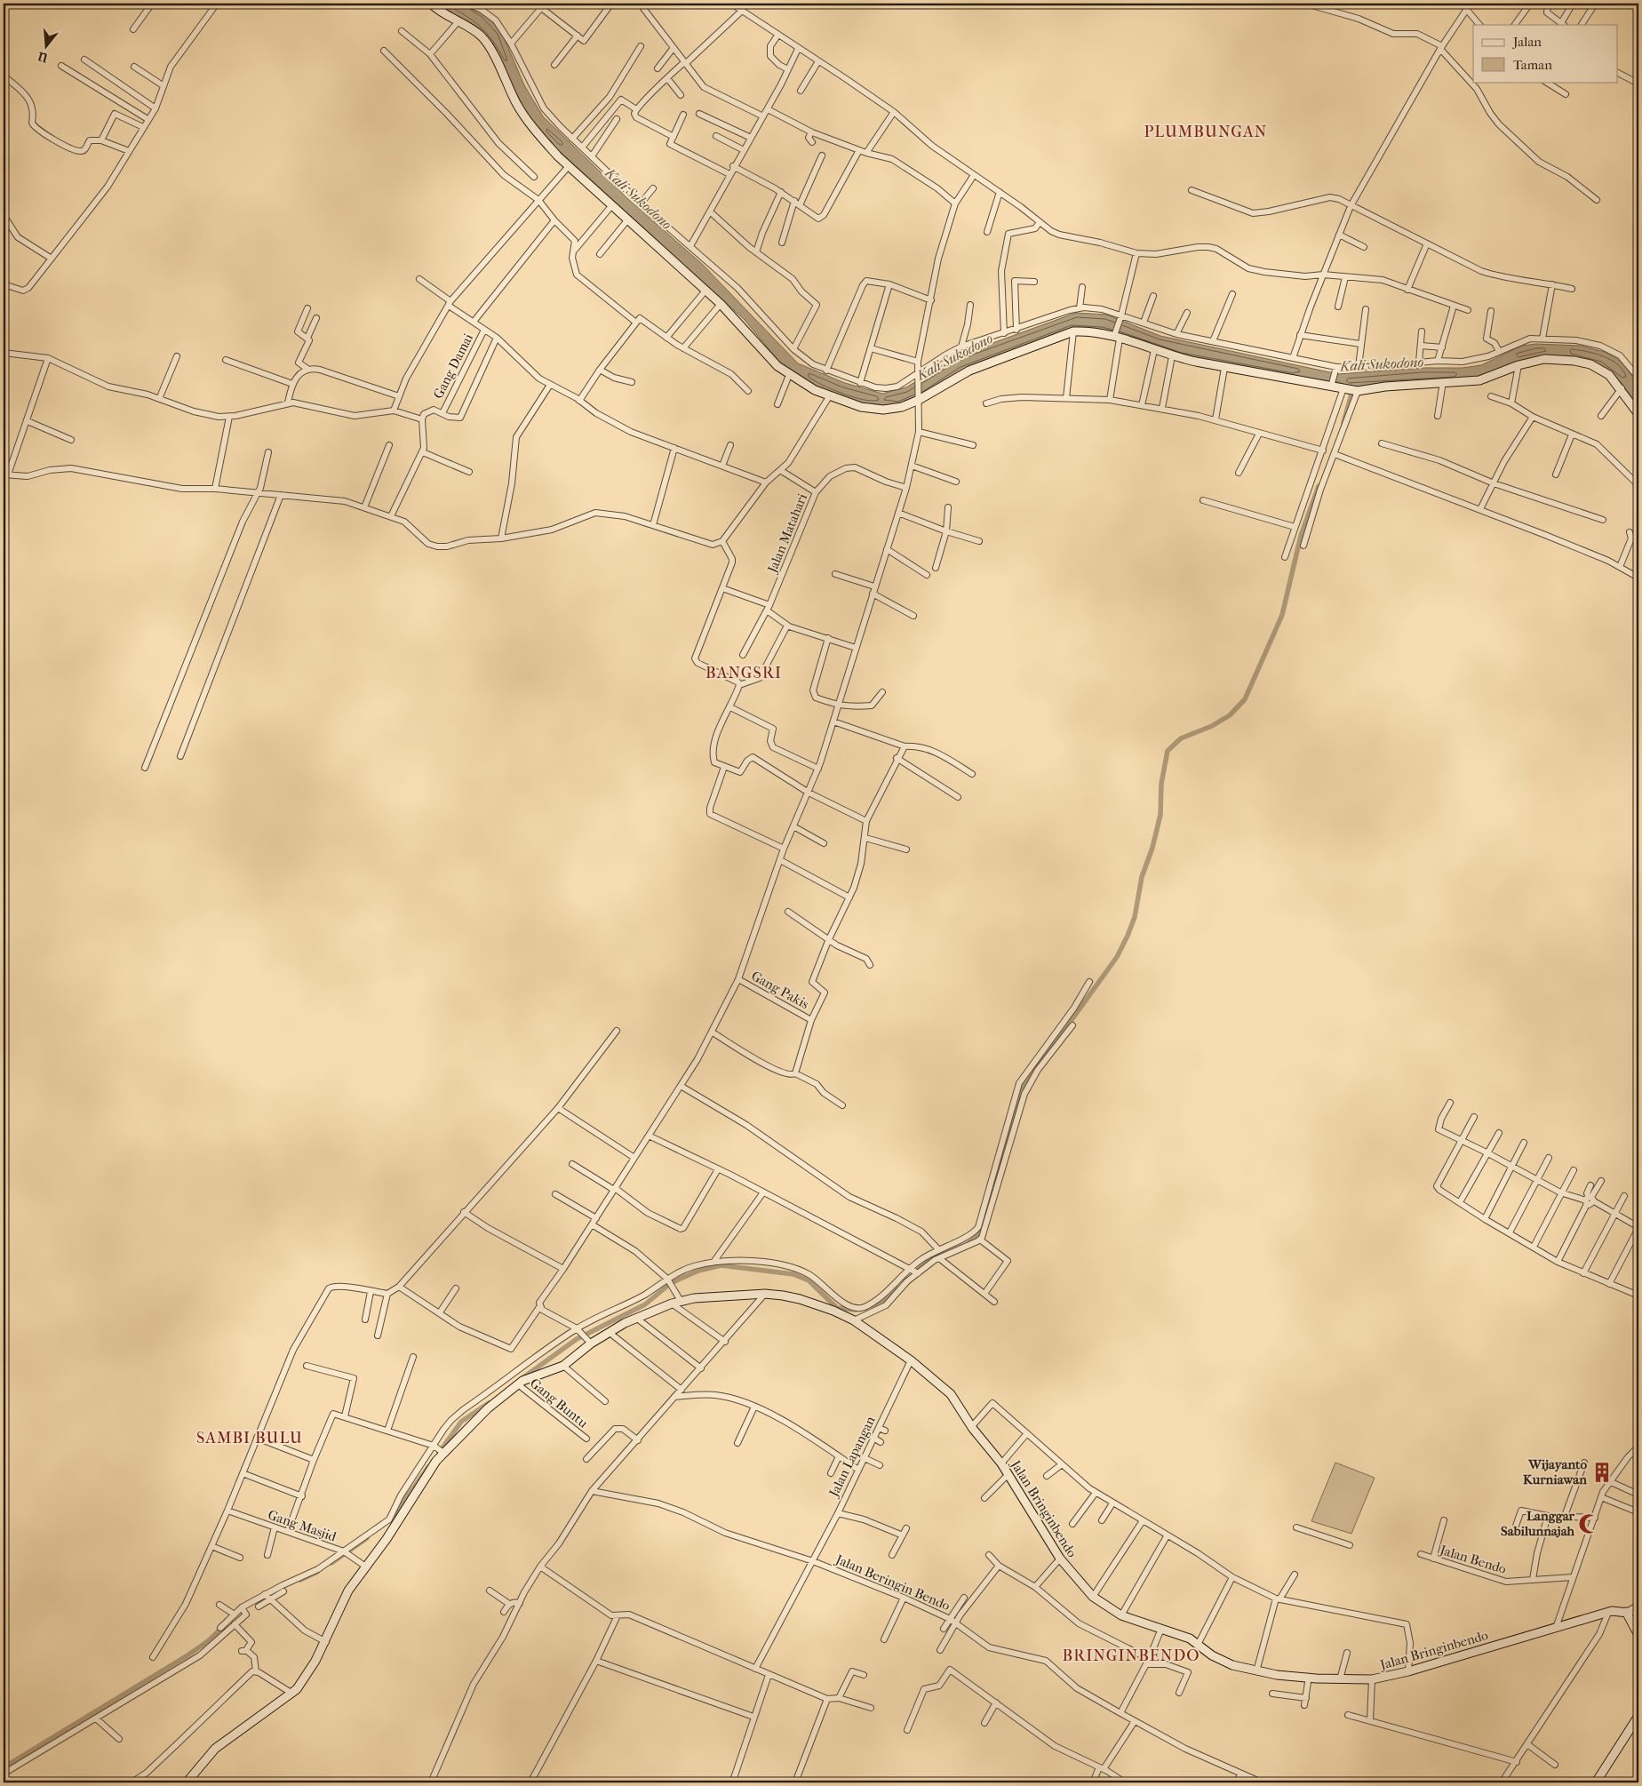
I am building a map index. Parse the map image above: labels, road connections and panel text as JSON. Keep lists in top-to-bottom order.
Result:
{
  "streets": {
    "street": [
      "Gang Damai",
      "Jalan Matahari",
      "Gang Pakis",
      "Gang Buntu",
      "Jalan Lapangan",
      "Jalan Bringinbendo",
      "Gang Masjid",
      "Jalan Bendo",
      "Jalan Beringin Bendo"
    ]
  },
  "crossings": [
    ["Gang Buntu", "Jalan Bringinbendo"],
    ["Jalan Lapangan", "Jalan Bringinbendo"],
    ["Jalan Lapangan", "Jalan Beringin Bendo"],
    ["Jalan Bringinbendo", "Gang Masjid"]
  ],
  "districts": [
    "PLUMBUNGAN",
    "BANGSRI",
    "SAMBI BULU",
    "BRINGINBENDO"
  ],
  "water": ["Kali Sukodono"],
  "places": {
    "building": ["Wijayanto Kurniawan"],
    "mosque": ["Langgar Sabilunnajah"]
  },
  "legend": ["Jalan", "Taman"],
  "north": "bottom"
}
